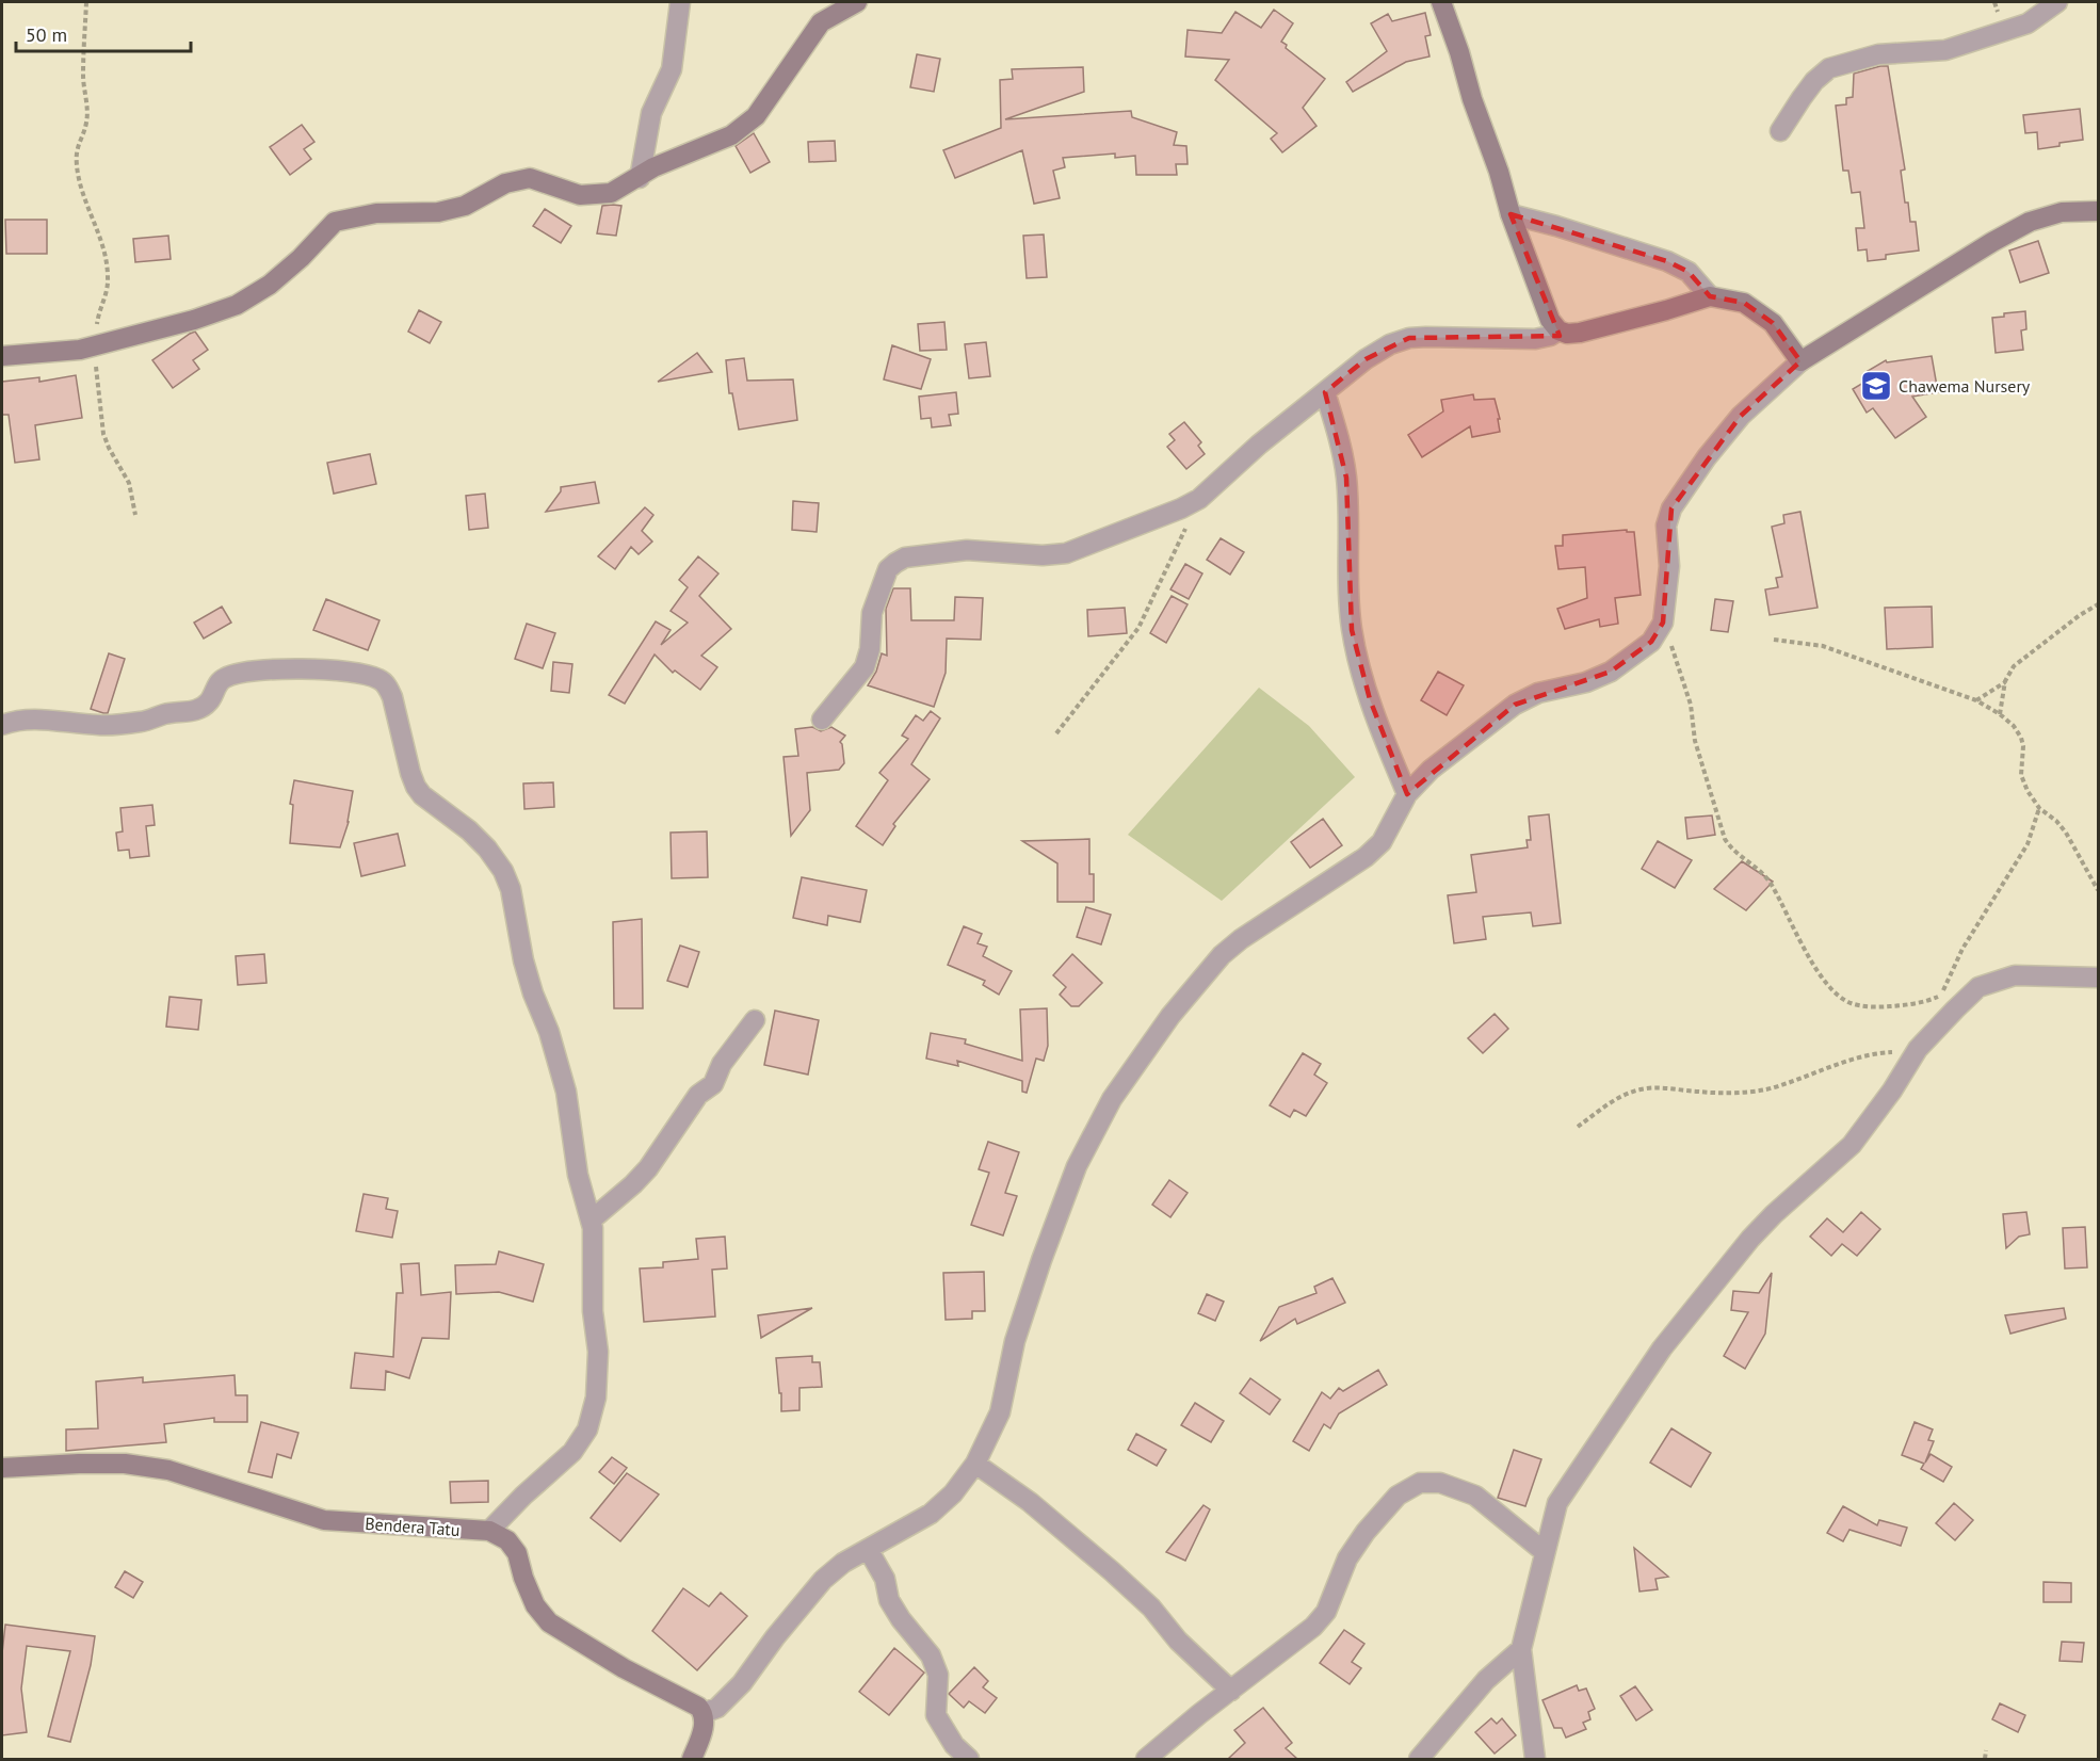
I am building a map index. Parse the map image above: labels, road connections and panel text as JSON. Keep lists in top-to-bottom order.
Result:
{
  "streets": {
    "street": ["Bendera Tatu"]
  },
  "places": {
    "school or university": ["Chawema Nursery"]
  },
  "scale_bar": "50 m"
}
